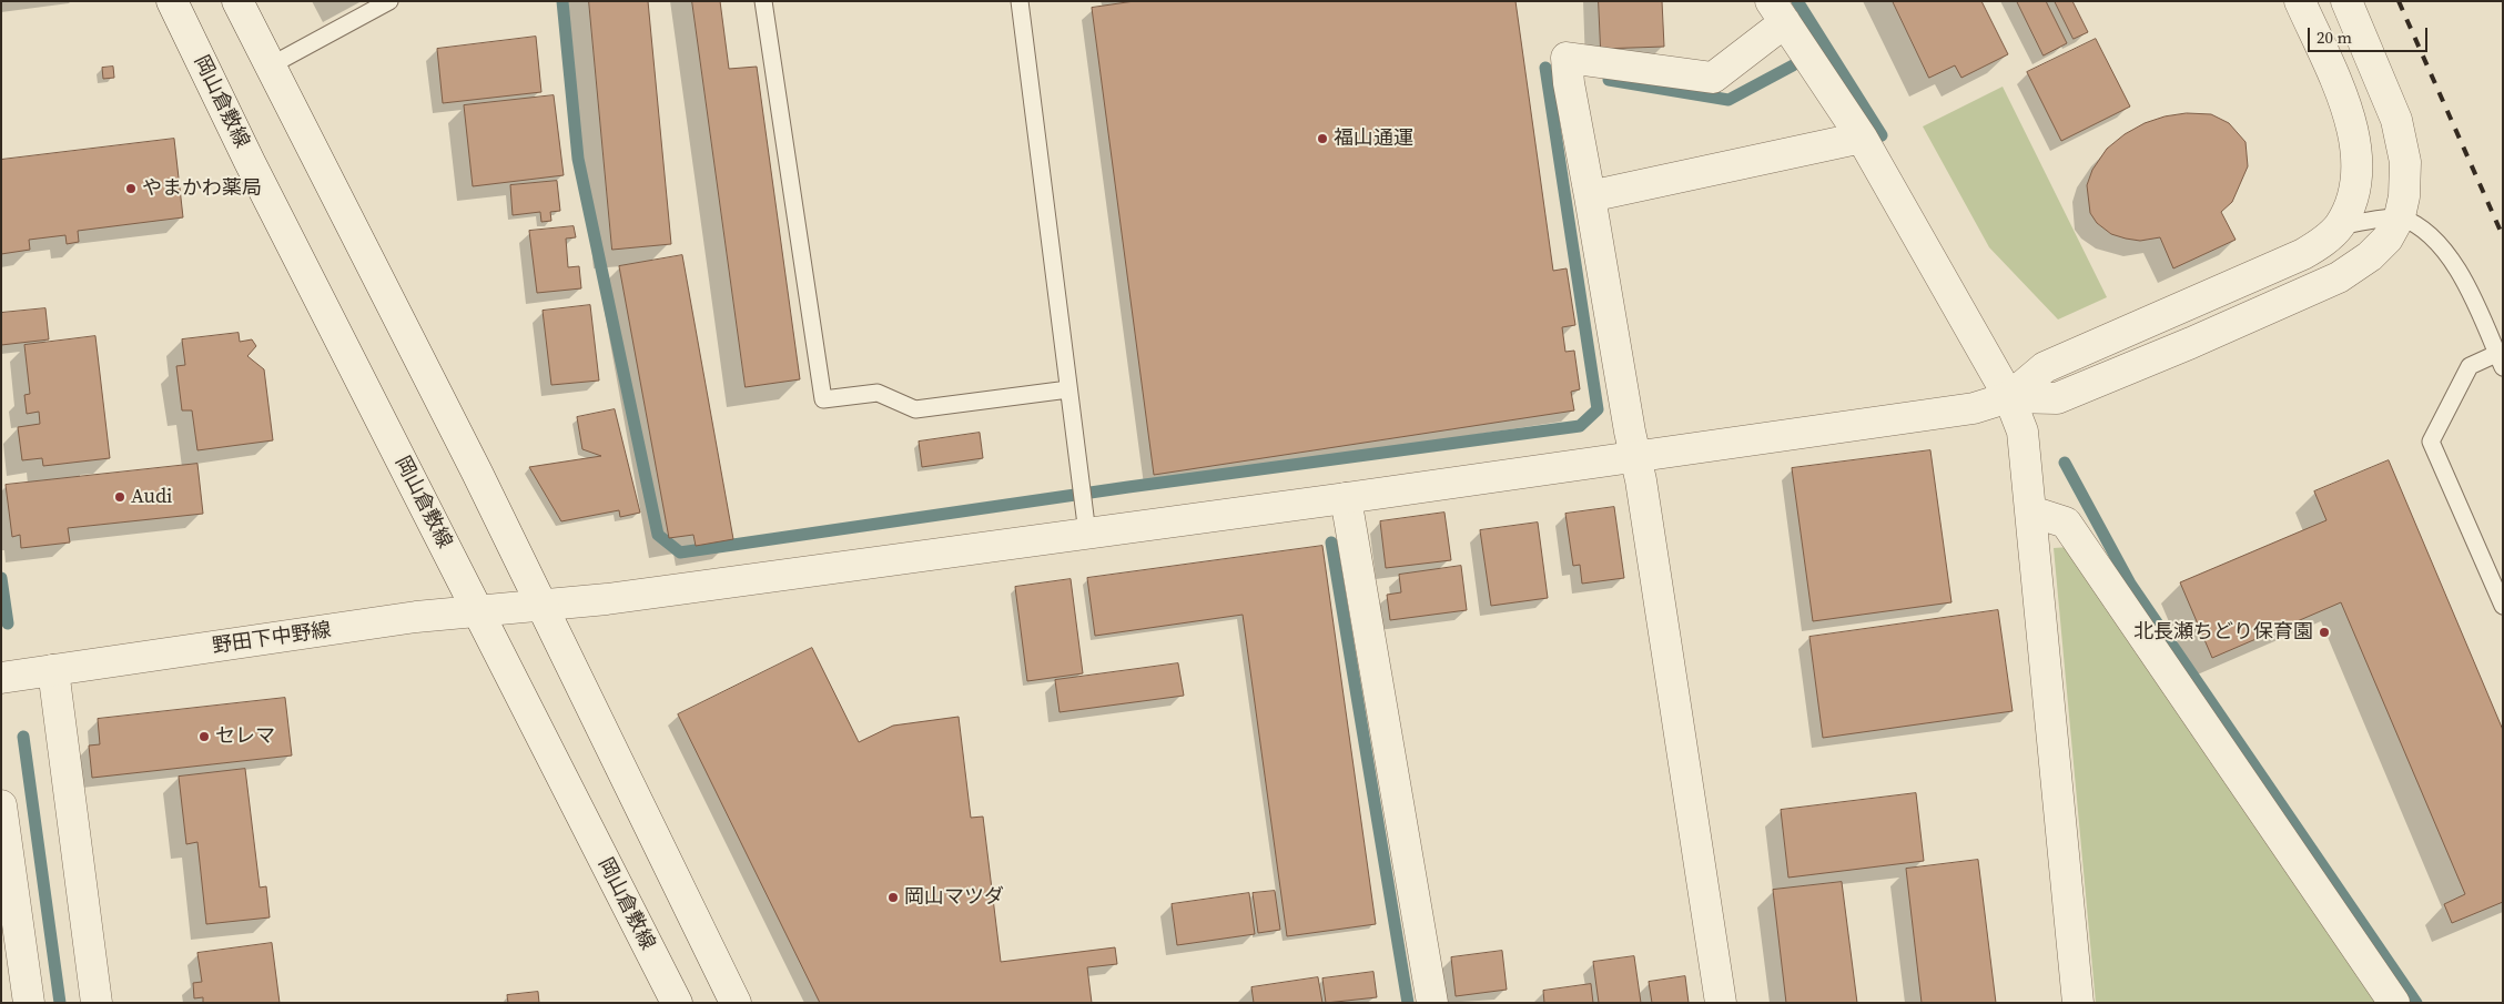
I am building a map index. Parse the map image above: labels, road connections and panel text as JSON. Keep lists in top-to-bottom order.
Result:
{
  "streets": {
    "street": ["岡山倉敷線", "野田下中野線"]
  },
  "crossings": [
    ["岡山倉敷線", "野田下中野線"]
  ],
  "places": [
    "福山通運",
    "やまかわ薬局",
    "Audi",
    "北長瀬ちどり保育園",
    "セレマ",
    "岡山マツダ"
  ],
  "scale_bar": "20 m"
}
